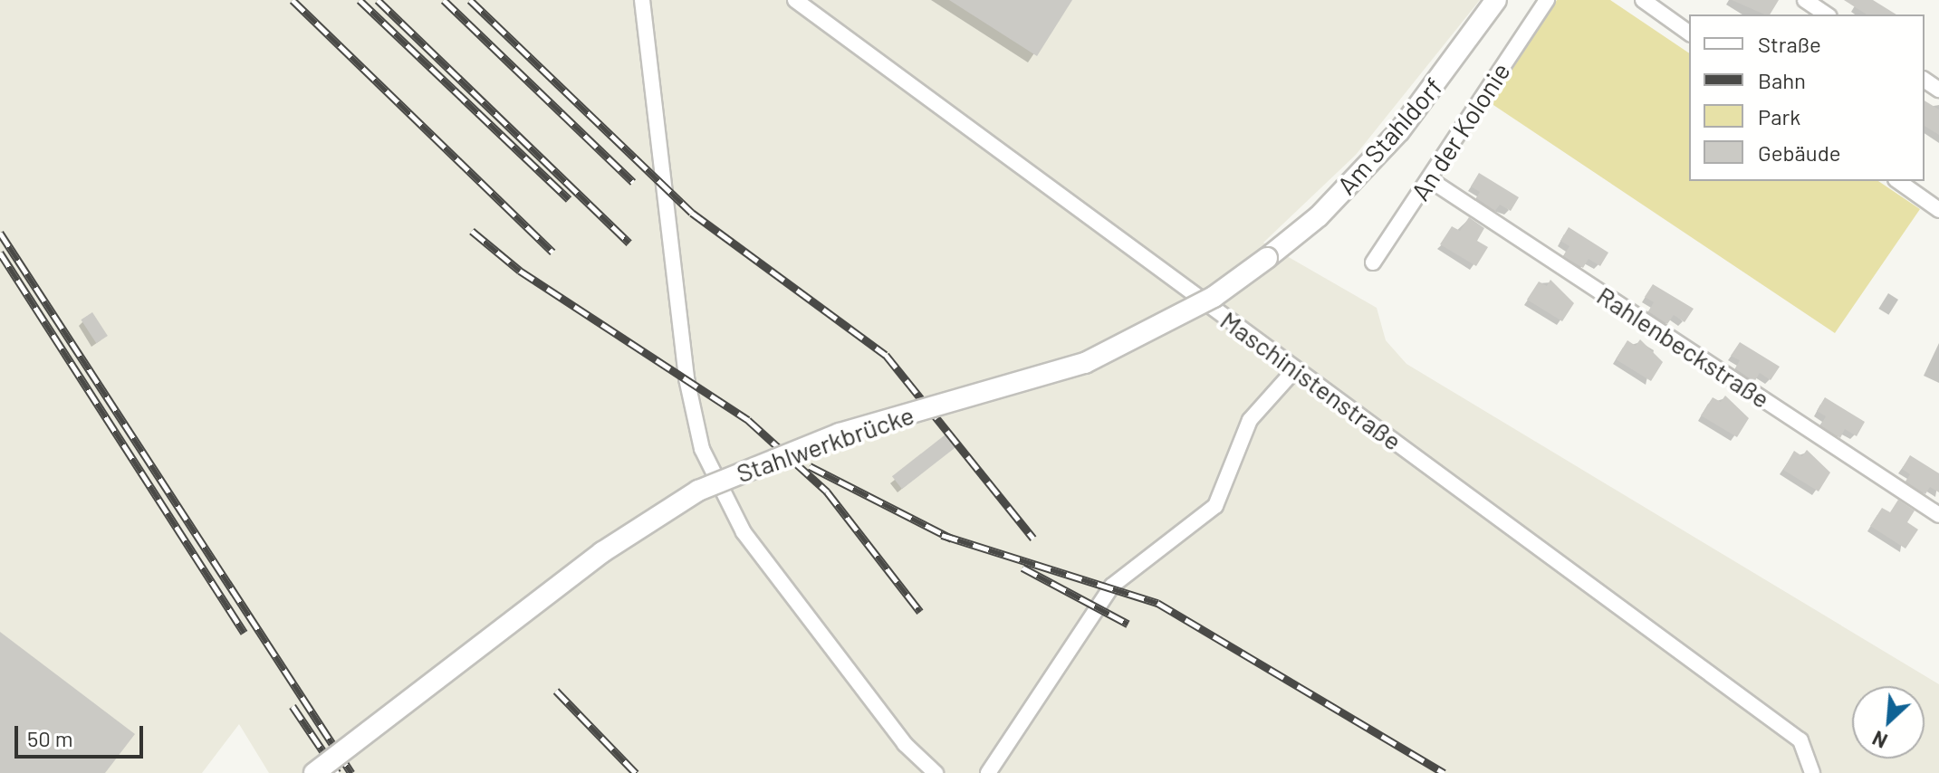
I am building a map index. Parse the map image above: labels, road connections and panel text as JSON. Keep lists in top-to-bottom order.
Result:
{
  "streets": {
    "main road": ["Am Stahldorf", "Stahlwerkbrücke"],
    "street": ["An der Kolonie", "Rahlenbeckstraße", "Maschinistenstraße"]
  },
  "crossings": [
    ["An der Kolonie", "Rahlenbeckstraße"],
    ["Am Stahldorf", "Stahlwerkbrücke"]
  ],
  "legend": [
    "Straße",
    "Bahn",
    "Park",
    "Gebäude"
  ],
  "scale_bar": "50 m",
  "north": "bottom left"
}
